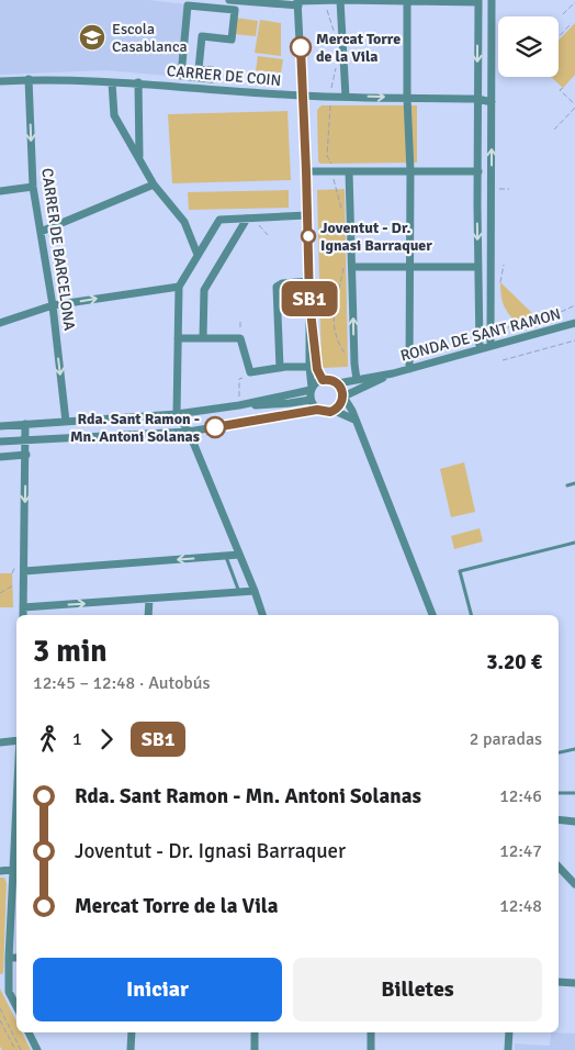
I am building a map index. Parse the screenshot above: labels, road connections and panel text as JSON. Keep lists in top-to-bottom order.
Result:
{
  "streets": {
    "street": ["CARRER DE COIN", "CARRER DE BARCELONA", "RONDA DE SANT RAMON"]
  },
  "crossings": [
    ["CARRER DE COIN", "CARRER DE BARCELONA"]
  ],
  "one_way": ["CARRER DE BARCELONA"],
  "places": {
    "school or university": ["Escola Casablanca"],
    "other": ["Mercat Torre de la Vila", "Joventut - Dr. Ignasi Barraquer", "Rda. Sant Ramon - Mn. Antoni Solanas"]
  },
  "lines": ["bus line SB1"],
  "page": {
    "on_map": "SB1",
    "heading": ["3 min", "12:45 – 12:48 · Autobús", "3.20 €"],
    "legs": ["1", "SB1", "2 paradas"],
    "list": [
      {
        "name": "Rda. Sant Ramon - Mn. Antoni Solanas",
        "value": "12:46"
      },
      {
        "name": "Joventut - Dr. Ignasi Barraquer",
        "value": "12:47"
      },
      {
        "name": "Mercat Torre de la Vila",
        "value": "12:48"
      }
    ],
    "buttons": ["Iniciar", "Billetes"]
  }
}
